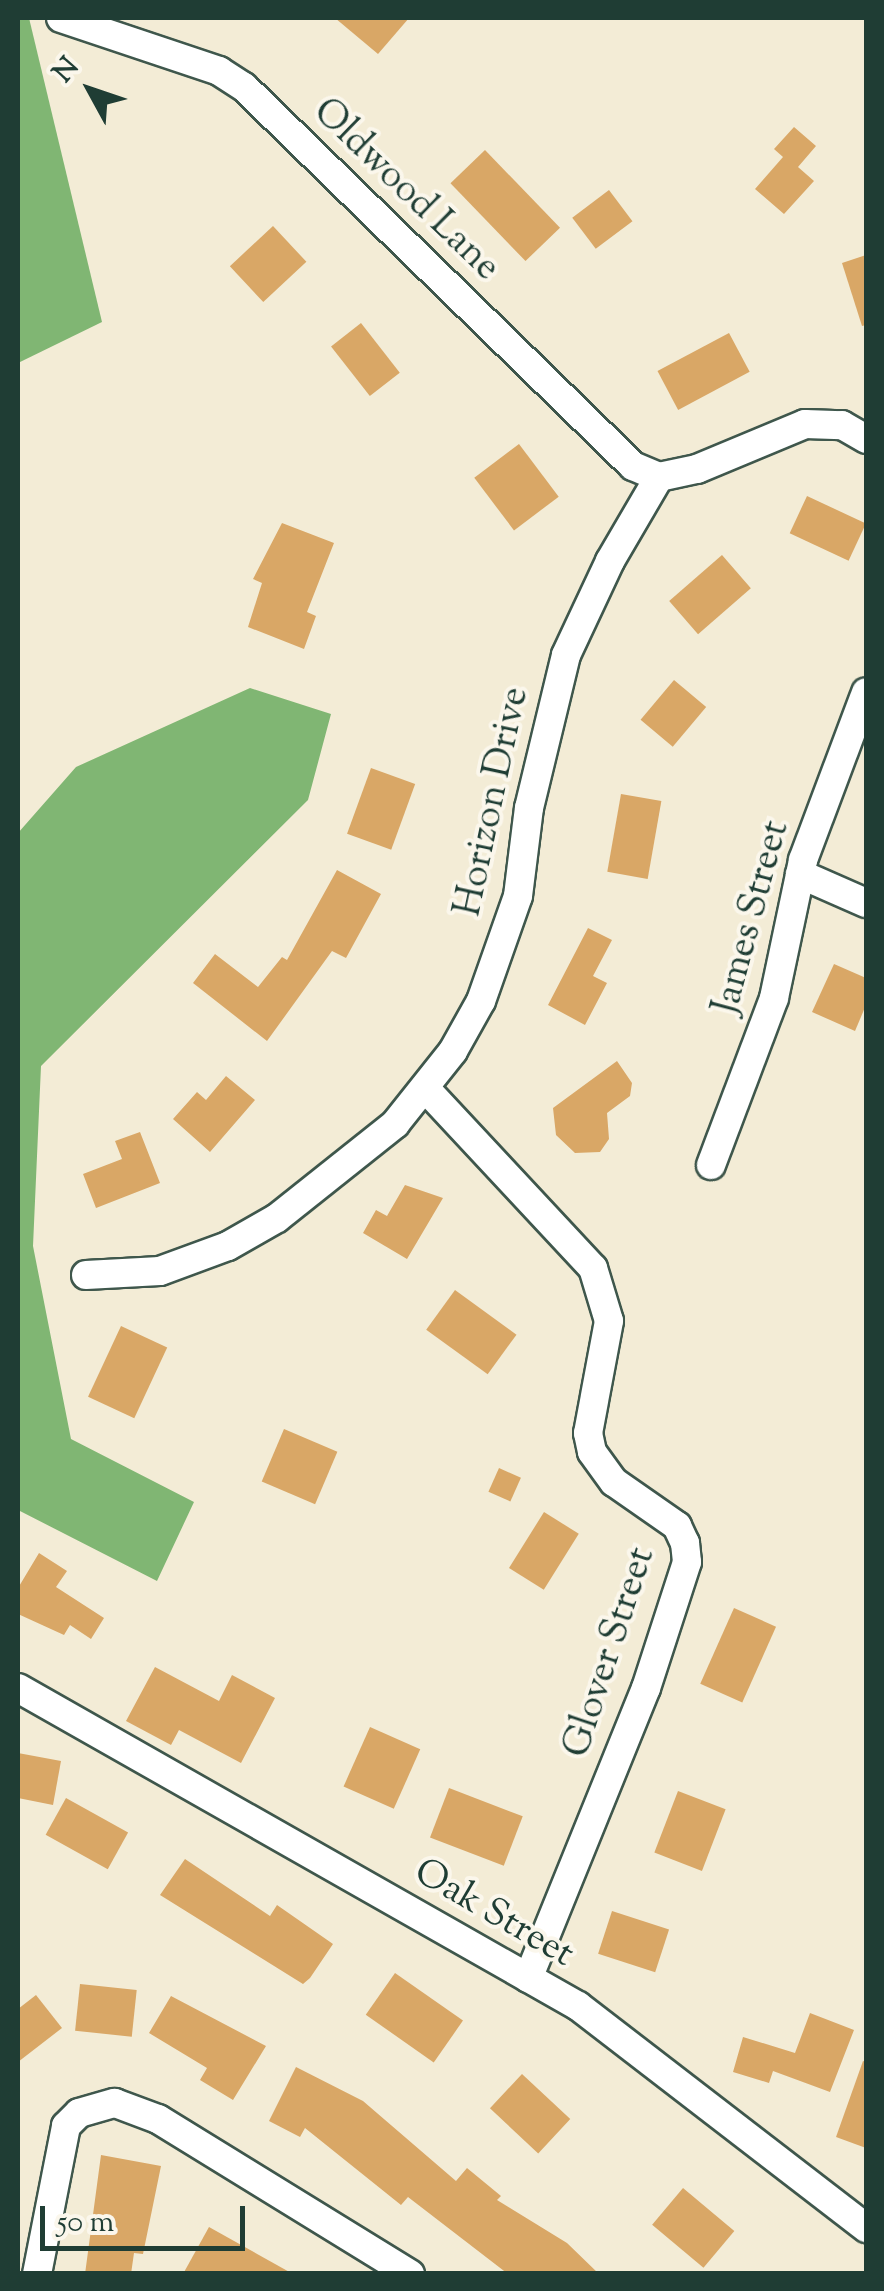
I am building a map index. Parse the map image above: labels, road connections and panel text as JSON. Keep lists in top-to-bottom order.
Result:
{
  "streets": {
    "street": [
      "Oldwood Lane",
      "Horizon Drive",
      "James Street",
      "Glover Street",
      "Oak Street"
    ]
  },
  "crossings": [
    ["Oldwood Lane", "Horizon Drive"],
    ["Horizon Drive", "Glover Street"],
    ["Glover Street", "Oak Street"]
  ],
  "scale_bar": "50 m",
  "north": "top left"
}
